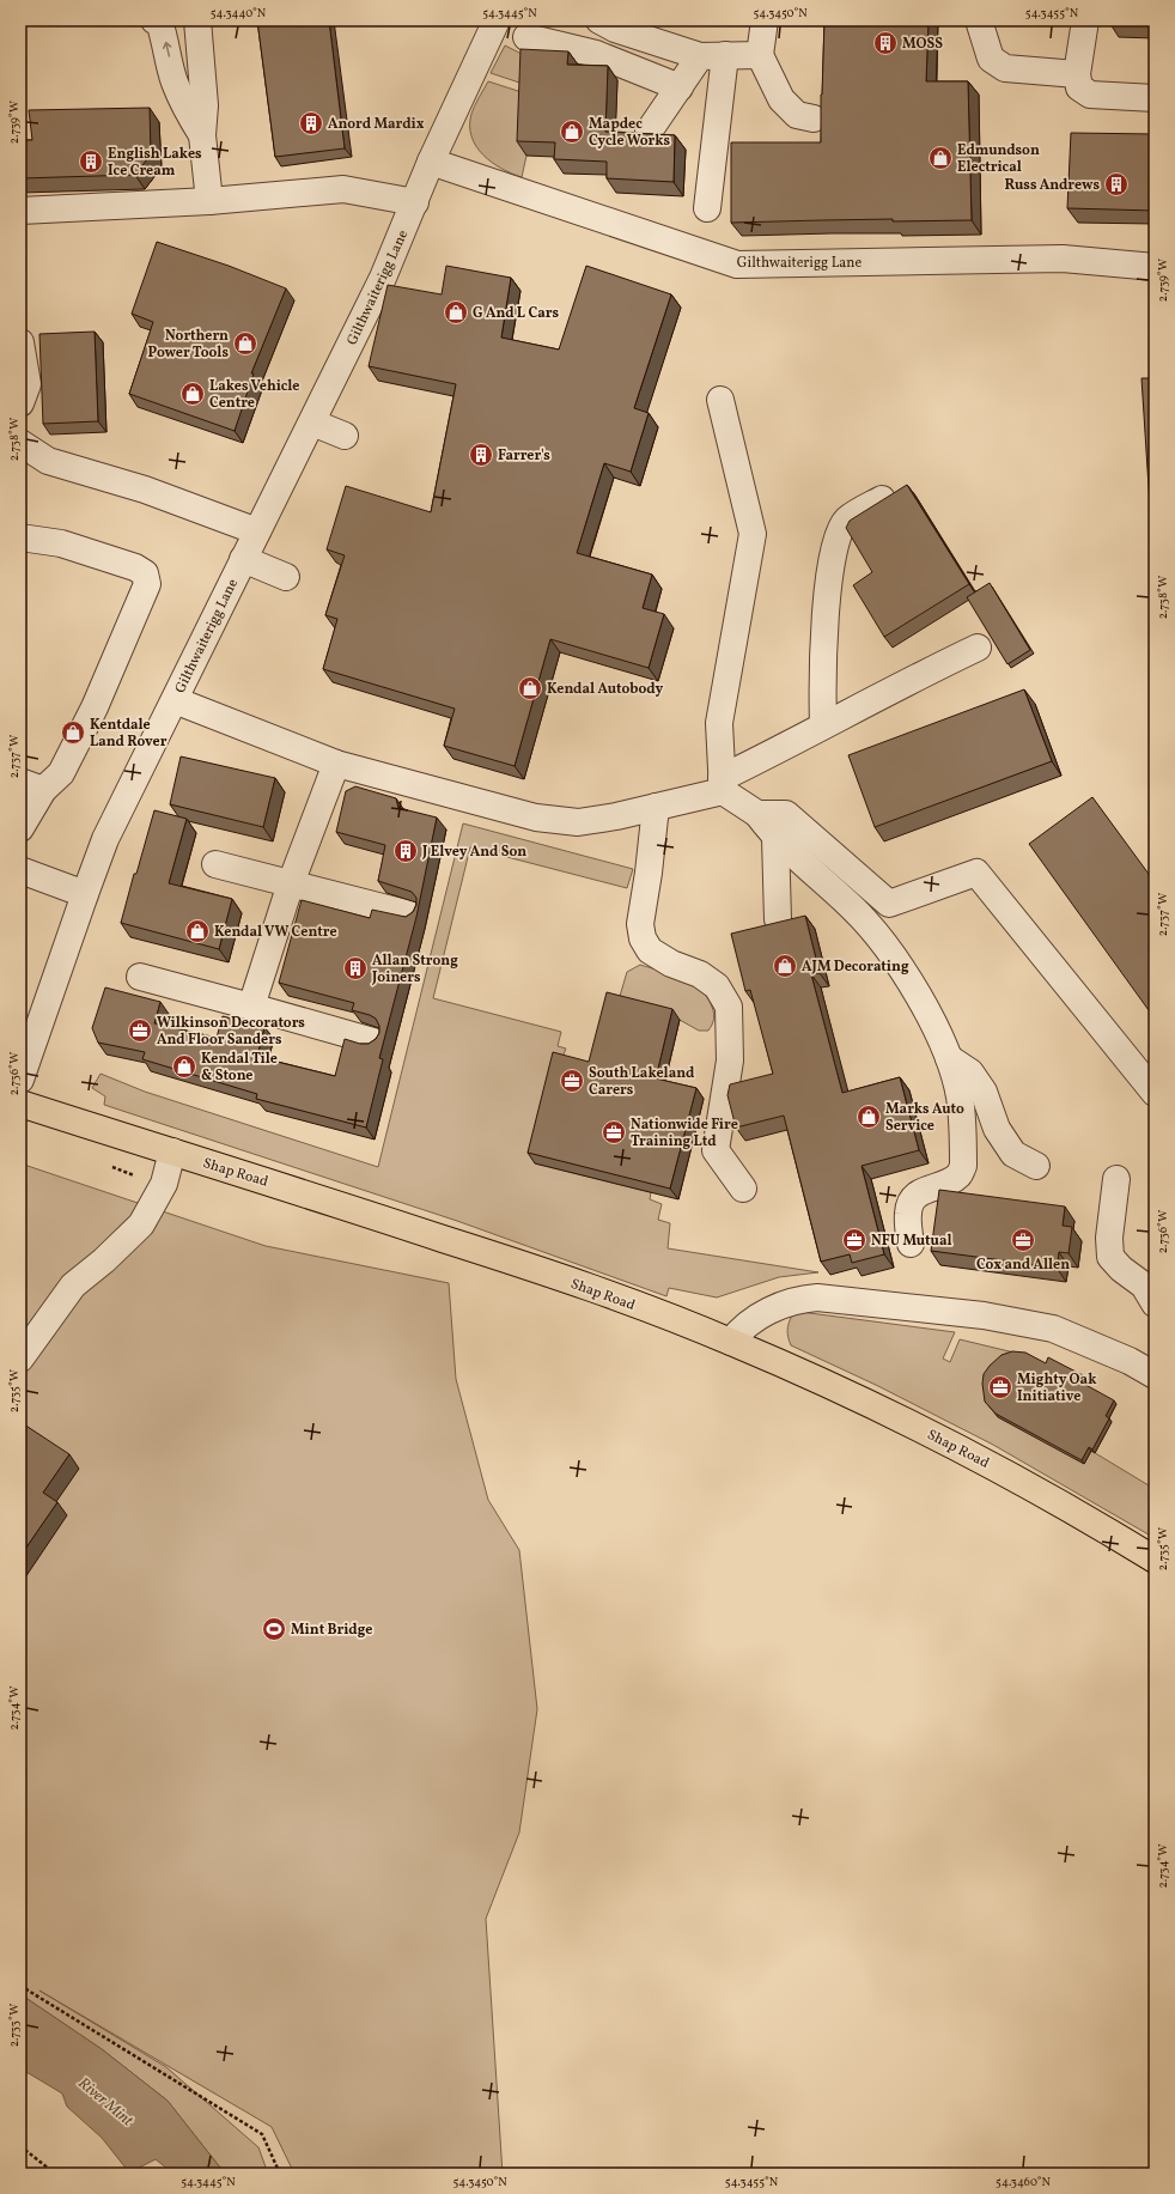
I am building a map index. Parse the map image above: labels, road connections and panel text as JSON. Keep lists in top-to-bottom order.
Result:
{
  "streets": {
    "highway": ["Shap Road"],
    "street": ["Gilthwaiterigg Lane"]
  },
  "water": ["River Mint"],
  "places": {
    "building": [
      "MOSS",
      "Anord Mardix",
      "English Lakes Ice Cream",
      "Russ Andrews",
      "Farrer's",
      "J Elvey And Son",
      "Allan Strong Joiners"
    ],
    "shop": [
      "Mapdec Cycle Works",
      "Edmundson Electrical",
      "G And L Cars",
      "Northern Power Tools",
      "Lakes Vehicle Centre",
      "Kendal Autobody",
      "Kentdale Land Rover",
      "Kendal VW Centre",
      "AJM Decorating",
      "Kendal Tile & Stone",
      "Marks Auto Service"
    ],
    "office": [
      "Wilkinson Decorators And Floor Sanders",
      "South Lakeland Carers",
      "Nationwide Fire Training Ltd",
      "NFU Mutual",
      "Cox and Allen",
      "Mighty Oak Initiative"
    ],
    "sports": ["Mint Bridge"]
  },
  "coordinates": [
    "54.3440°N",
    "54.3445°N",
    "54.3450°N",
    "54.3455°N",
    "2.739°W",
    "2.738°W",
    "2.737°W",
    "2.736°W",
    "2.735°W",
    "2.734°W",
    "2.733°W",
    "54.3460°N"
  ]
}
